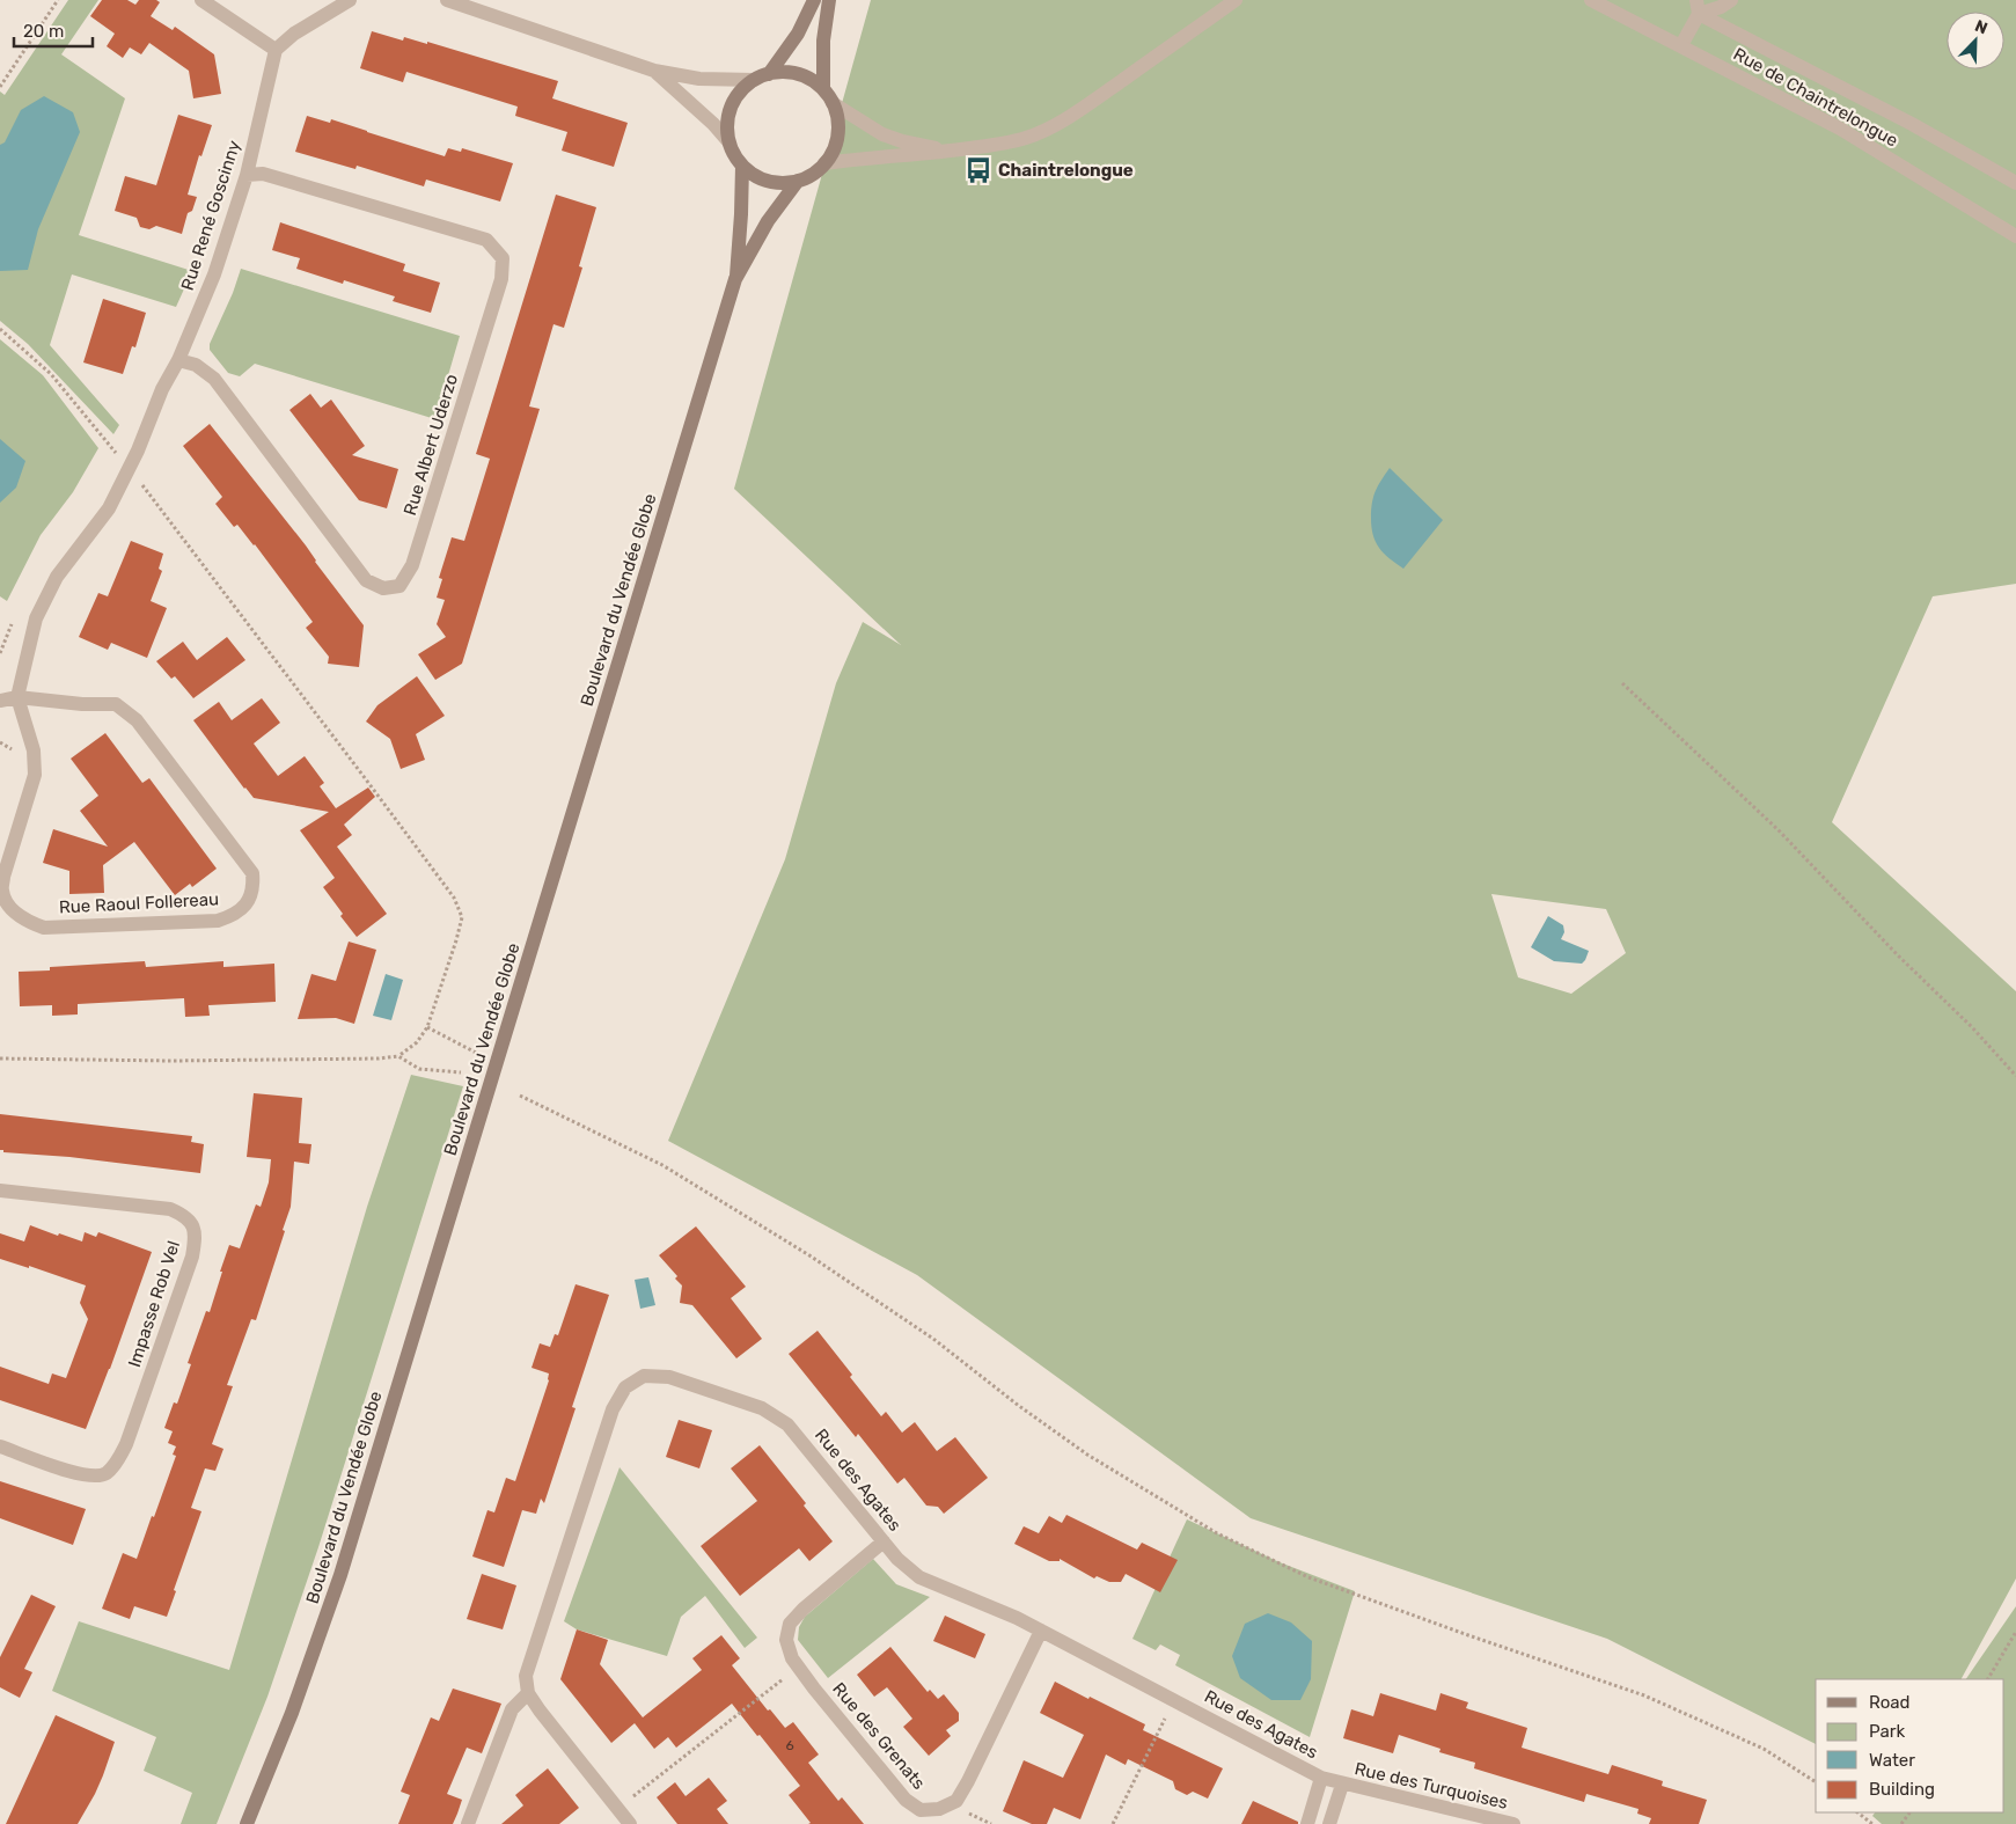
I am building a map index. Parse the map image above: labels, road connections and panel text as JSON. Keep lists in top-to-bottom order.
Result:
{
  "streets": {
    "main road": ["Boulevard du Vendée Globe"],
    "street": [
      "Rue de Chaintrelongue",
      "Rue René Goscinny",
      "Rue Albert Uderzo",
      "Rue Raoul Follereau",
      "Impasse Rob Vel",
      "Rue des Agates",
      "Rue des Grenats",
      "Rue des Turquoises"
    ]
  },
  "crossings": [
    ["Rue René Goscinny", "Rue Albert Uderzo"],
    ["Rue René Goscinny", "Rue Raoul Follereau"],
    ["Rue des Agates", "Rue des Grenats"],
    ["Rue des Agates", "Rue des Turquoises"]
  ],
  "places": {
    "bus stop": ["Chaintrelongue"]
  },
  "house_numbers": ["6"],
  "legend": [
    "Road",
    "Park",
    "Water",
    "Building"
  ],
  "scale_bar": "20 m",
  "north": "top right"
}
